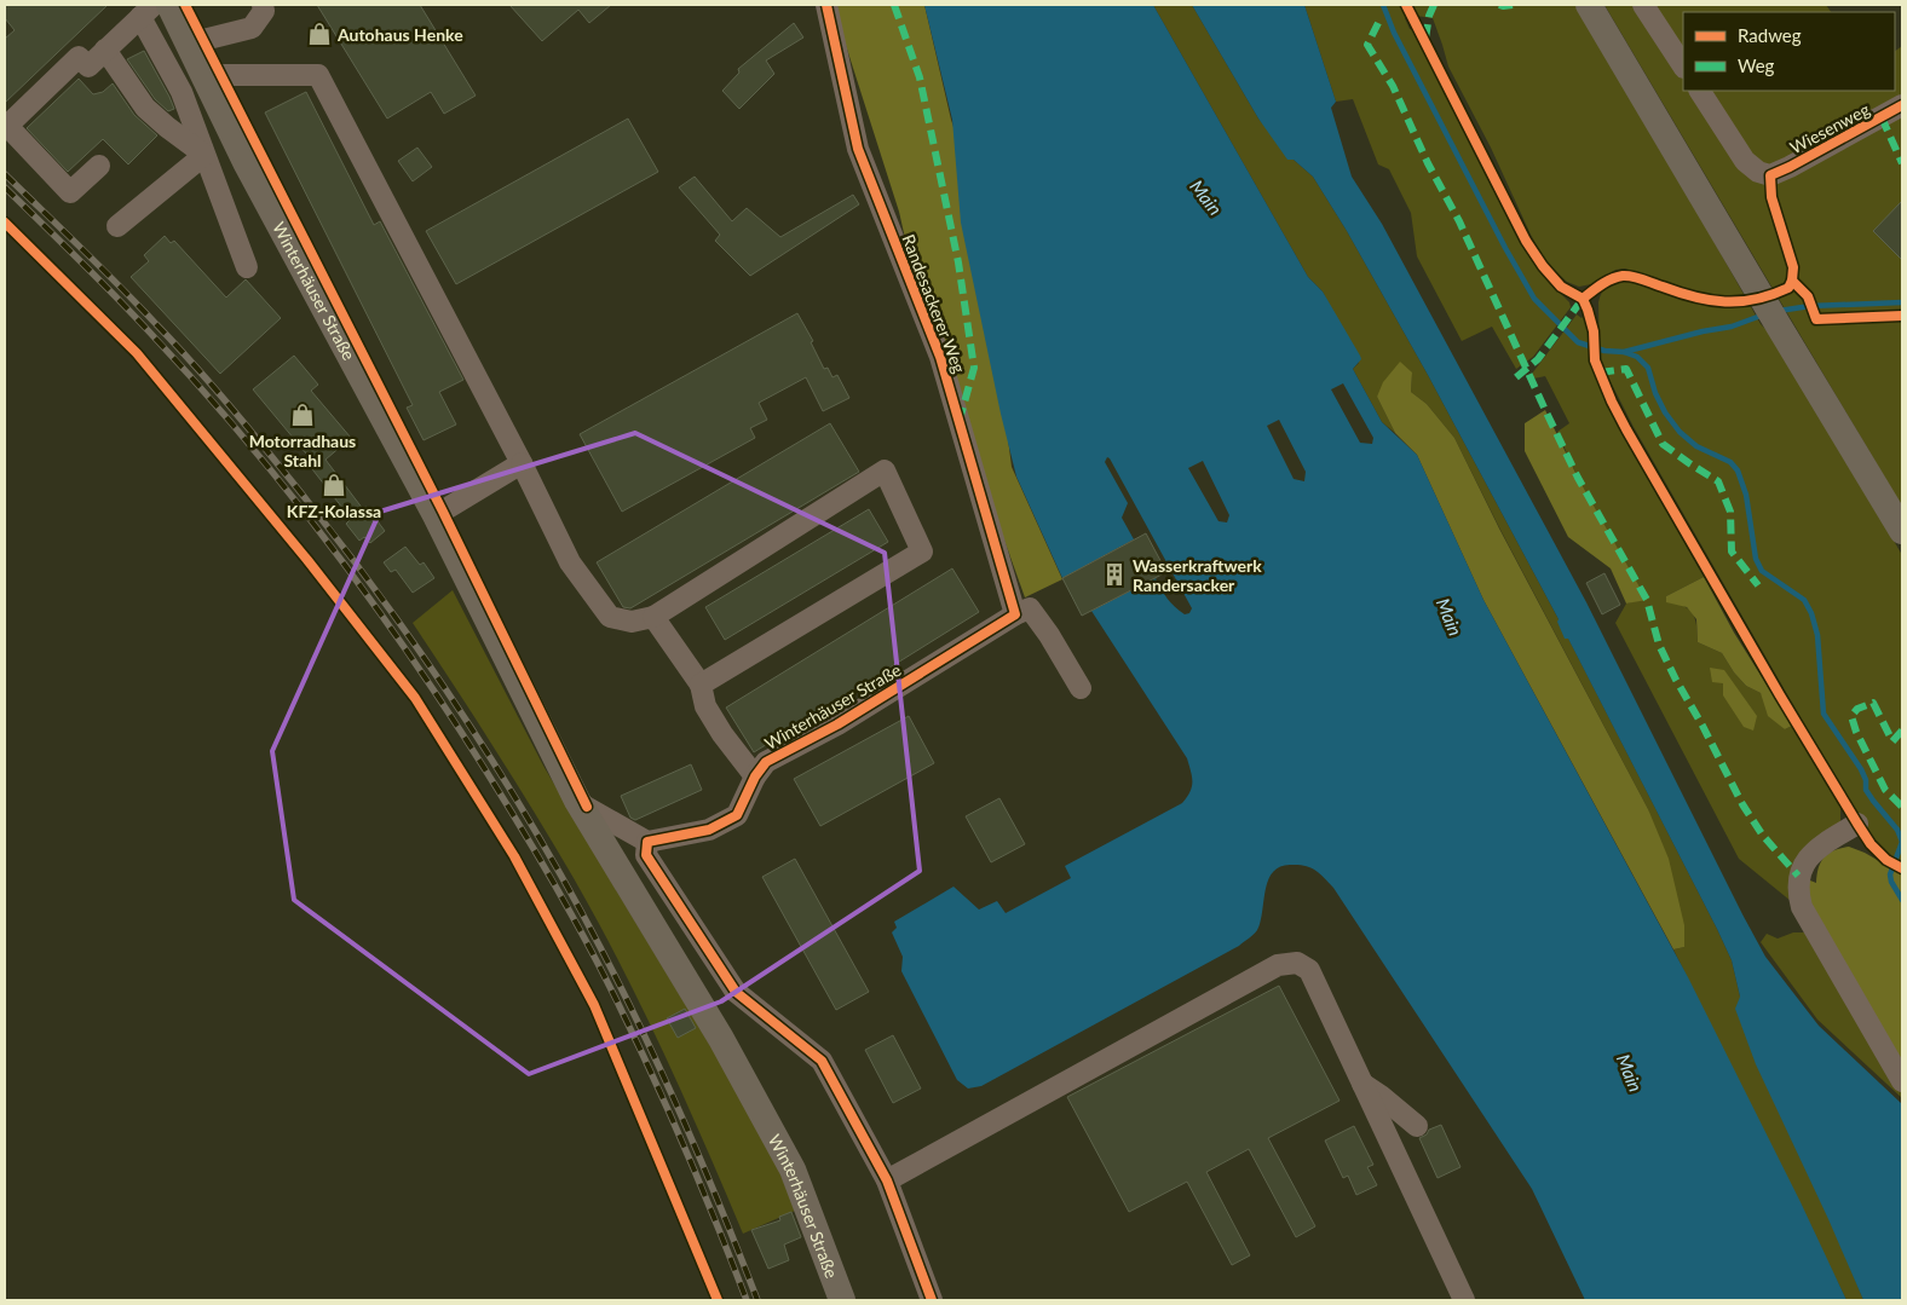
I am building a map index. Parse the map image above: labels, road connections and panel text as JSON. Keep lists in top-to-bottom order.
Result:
{
  "streets": {
    "main road": ["Winterhäuser Straße"],
    "street": ["Wiesenweg", "Randesackerer Weg"]
  },
  "crossings": [
    ["Winterhäuser Straße", "Randesackerer Weg"]
  ],
  "water": ["Main"],
  "places": {
    "shop": ["Autohaus Henke", "Motorradhaus Stahl", "KFZ-Kolassa"],
    "building": ["Wasserkraftwerk Randersacker"]
  },
  "legend": ["Radweg", "Weg"]
}
